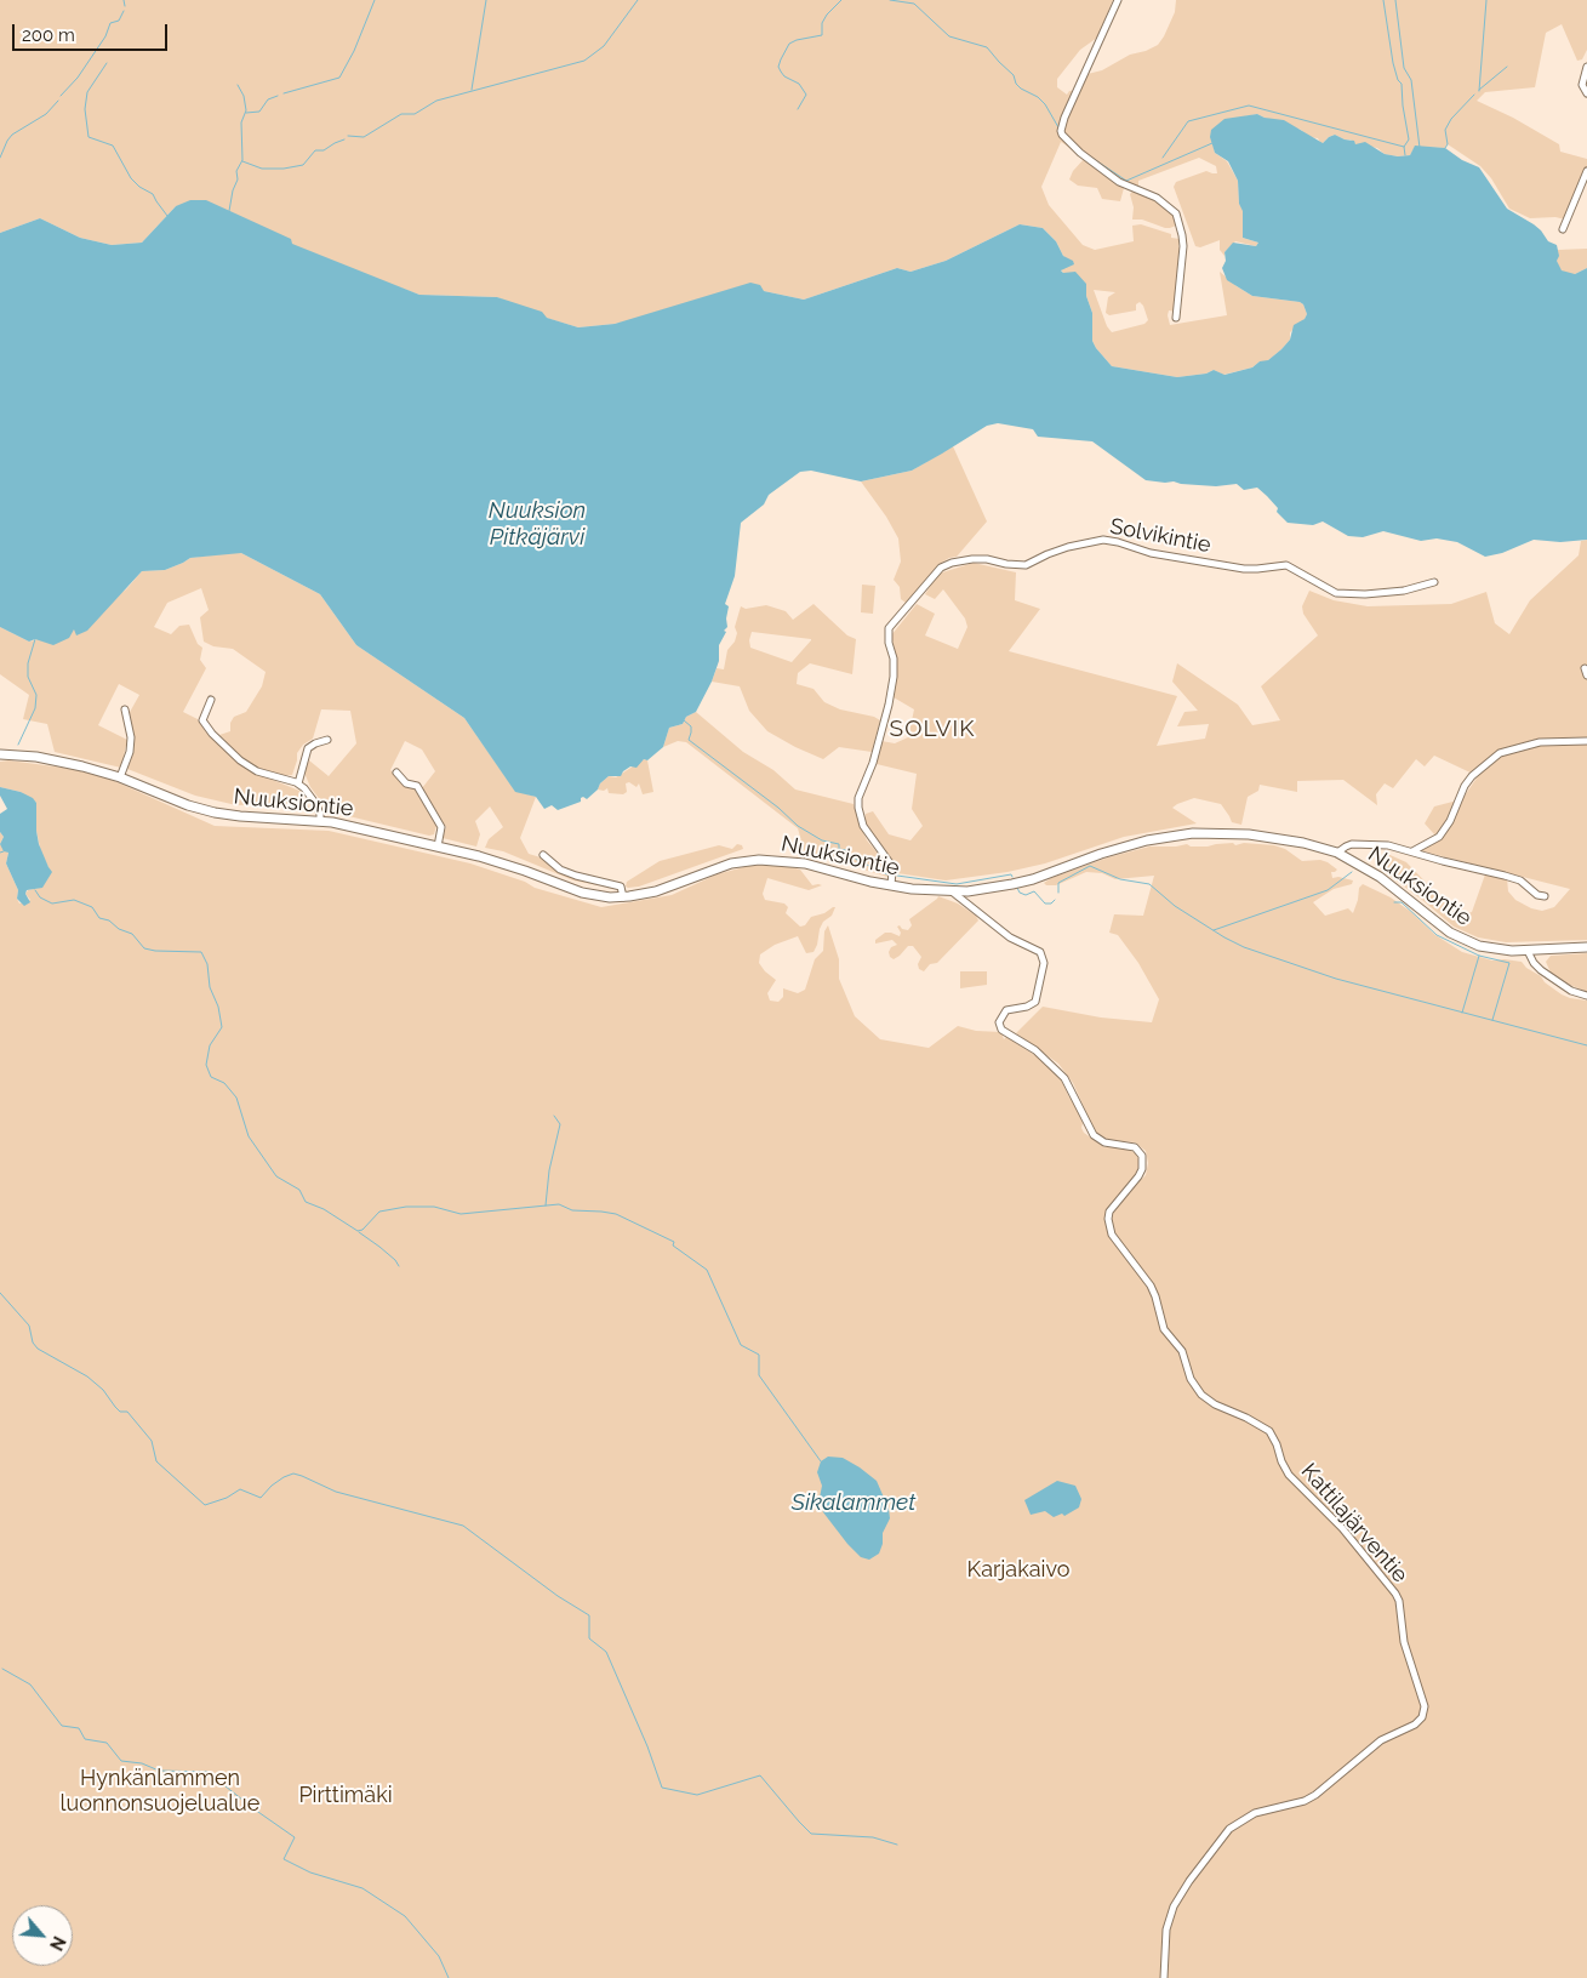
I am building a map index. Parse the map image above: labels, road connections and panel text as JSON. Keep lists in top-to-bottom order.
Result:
{
  "streets": {
    "street": ["Solvikintie", "Nuuksiontie", "Kattilajärventie"]
  },
  "crossings": [
    ["Solvikintie", "Nuuksiontie"],
    ["Nuuksiontie", "Kattilajärventie"]
  ],
  "districts": ["SOLVIK"],
  "water": ["Nuuksion Pitkäjärvi", "Sikalammet"],
  "parks": ["Karjakaivo", "Hynkänlammen luonnonsuojelualue", "Pirttimäki"],
  "scale_bar": "200 m",
  "north": "bottom right"
}
